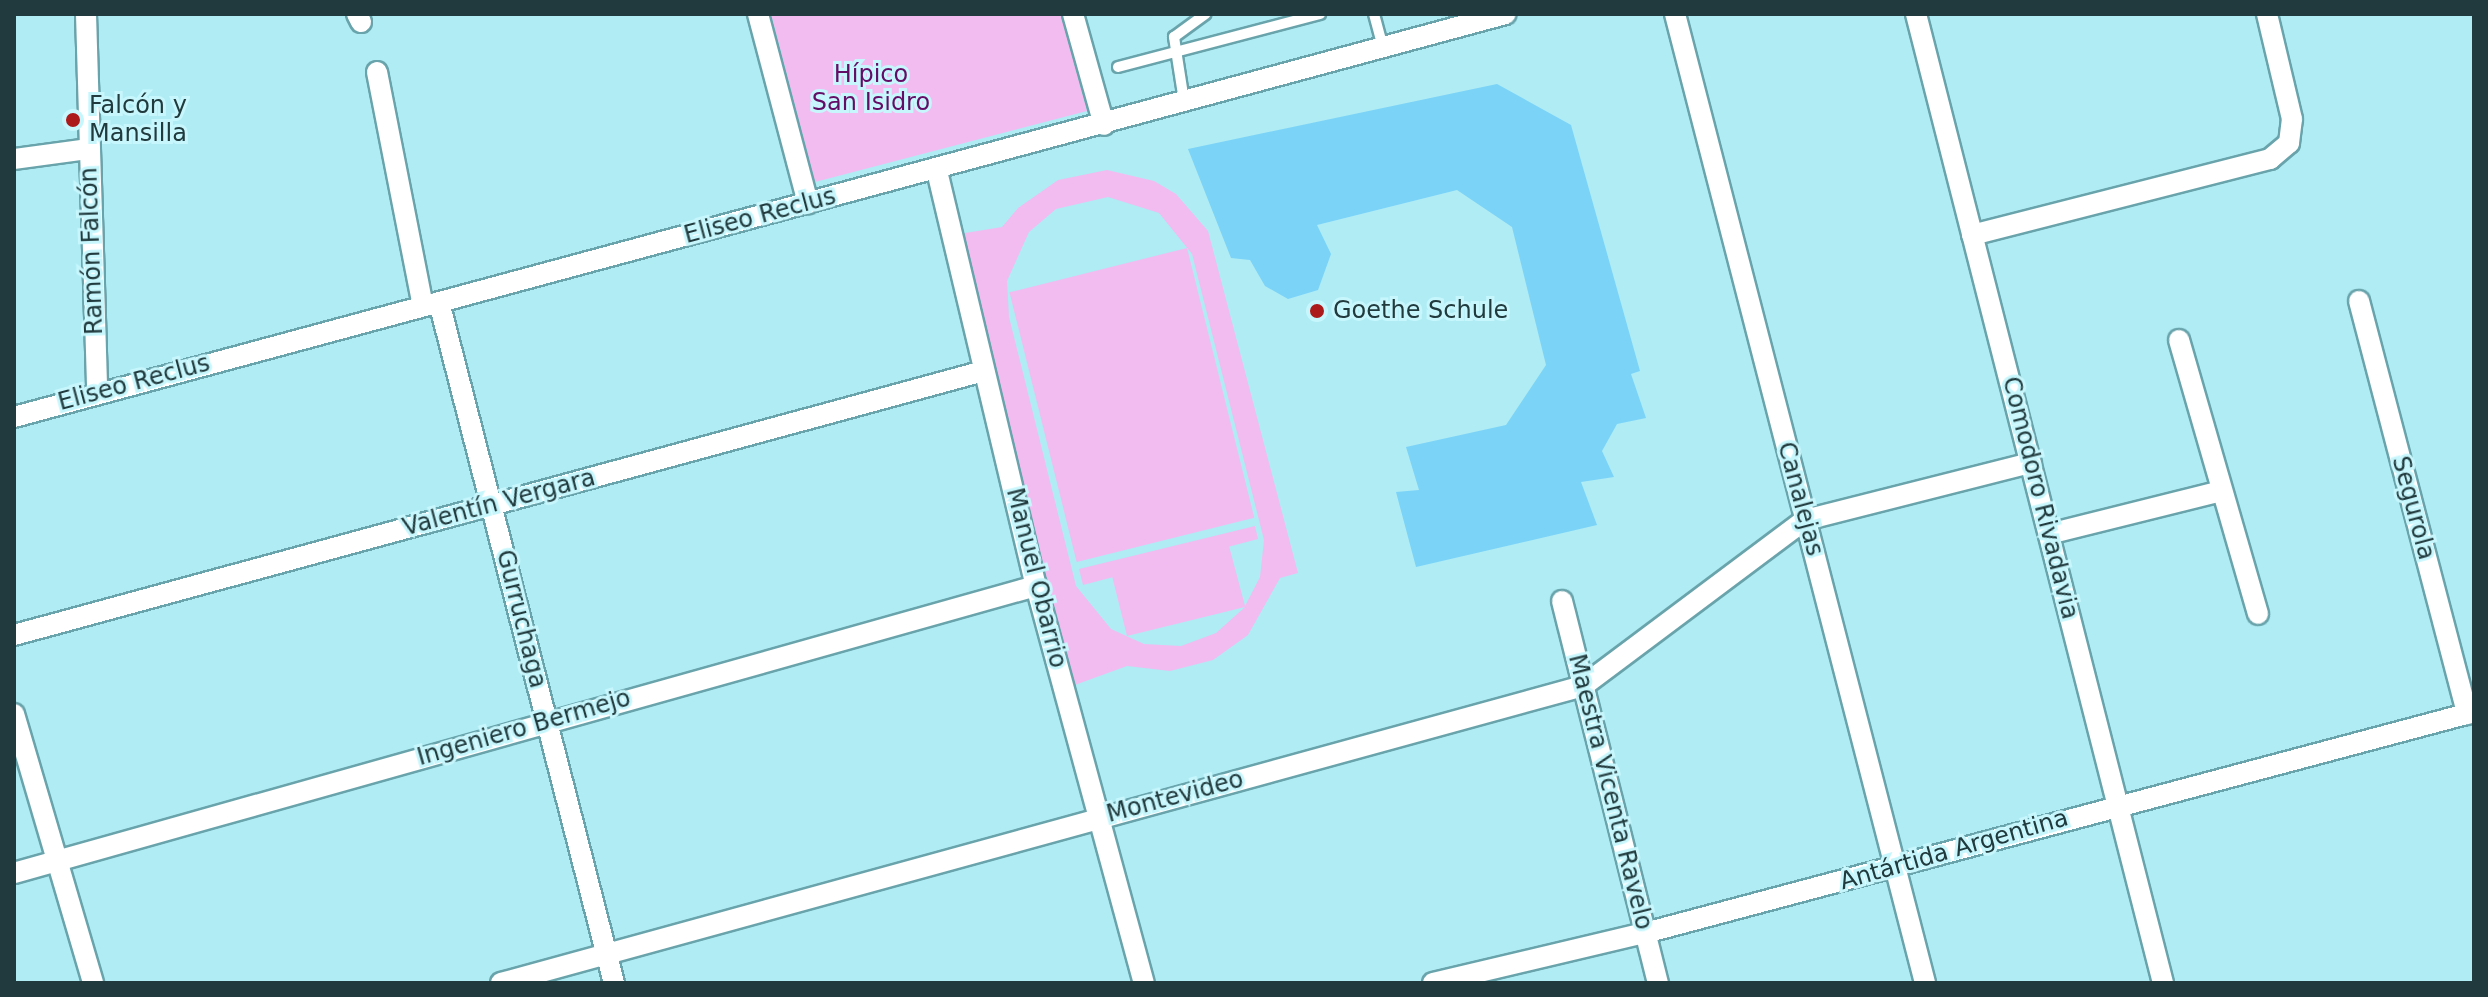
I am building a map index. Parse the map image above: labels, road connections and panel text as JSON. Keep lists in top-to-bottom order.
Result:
{
  "streets": {
    "street": [
      "Eliseo Reclus",
      "Ramón Falcón",
      "Comodoro Rivadavia",
      "Canalejas",
      "Valentín Vergara",
      "Segurola",
      "Manuel Obarrio",
      "Gurruchaga",
      "Ingeniero Bermejo",
      "Maestra Vicenta Ravelo",
      "Montevideo",
      "Antártida Argentina"
    ]
  },
  "crossings": [
    ["Eliseo Reclus", "Ramón Falcón"],
    ["Eliseo Reclus", "Manuel Obarrio"],
    ["Eliseo Reclus", "Gurruchaga"],
    ["Comodoro Rivadavia", "Antártida Argentina"],
    ["Canalejas", "Montevideo"],
    ["Canalejas", "Antártida Argentina"],
    ["Valentín Vergara", "Manuel Obarrio"],
    ["Valentín Vergara", "Gurruchaga"],
    ["Segurola", "Antártida Argentina"],
    ["Manuel Obarrio", "Ingeniero Bermejo"],
    ["Manuel Obarrio", "Montevideo"],
    ["Gurruchaga", "Ingeniero Bermejo"],
    ["Gurruchaga", "Montevideo"],
    ["Maestra Vicenta Ravelo", "Montevideo"],
    ["Maestra Vicenta Ravelo", "Antártida Argentina"]
  ],
  "parks": ["Hípico San Isidro"],
  "places": ["Falcón y Mansilla", "Goethe Schule"]
}
